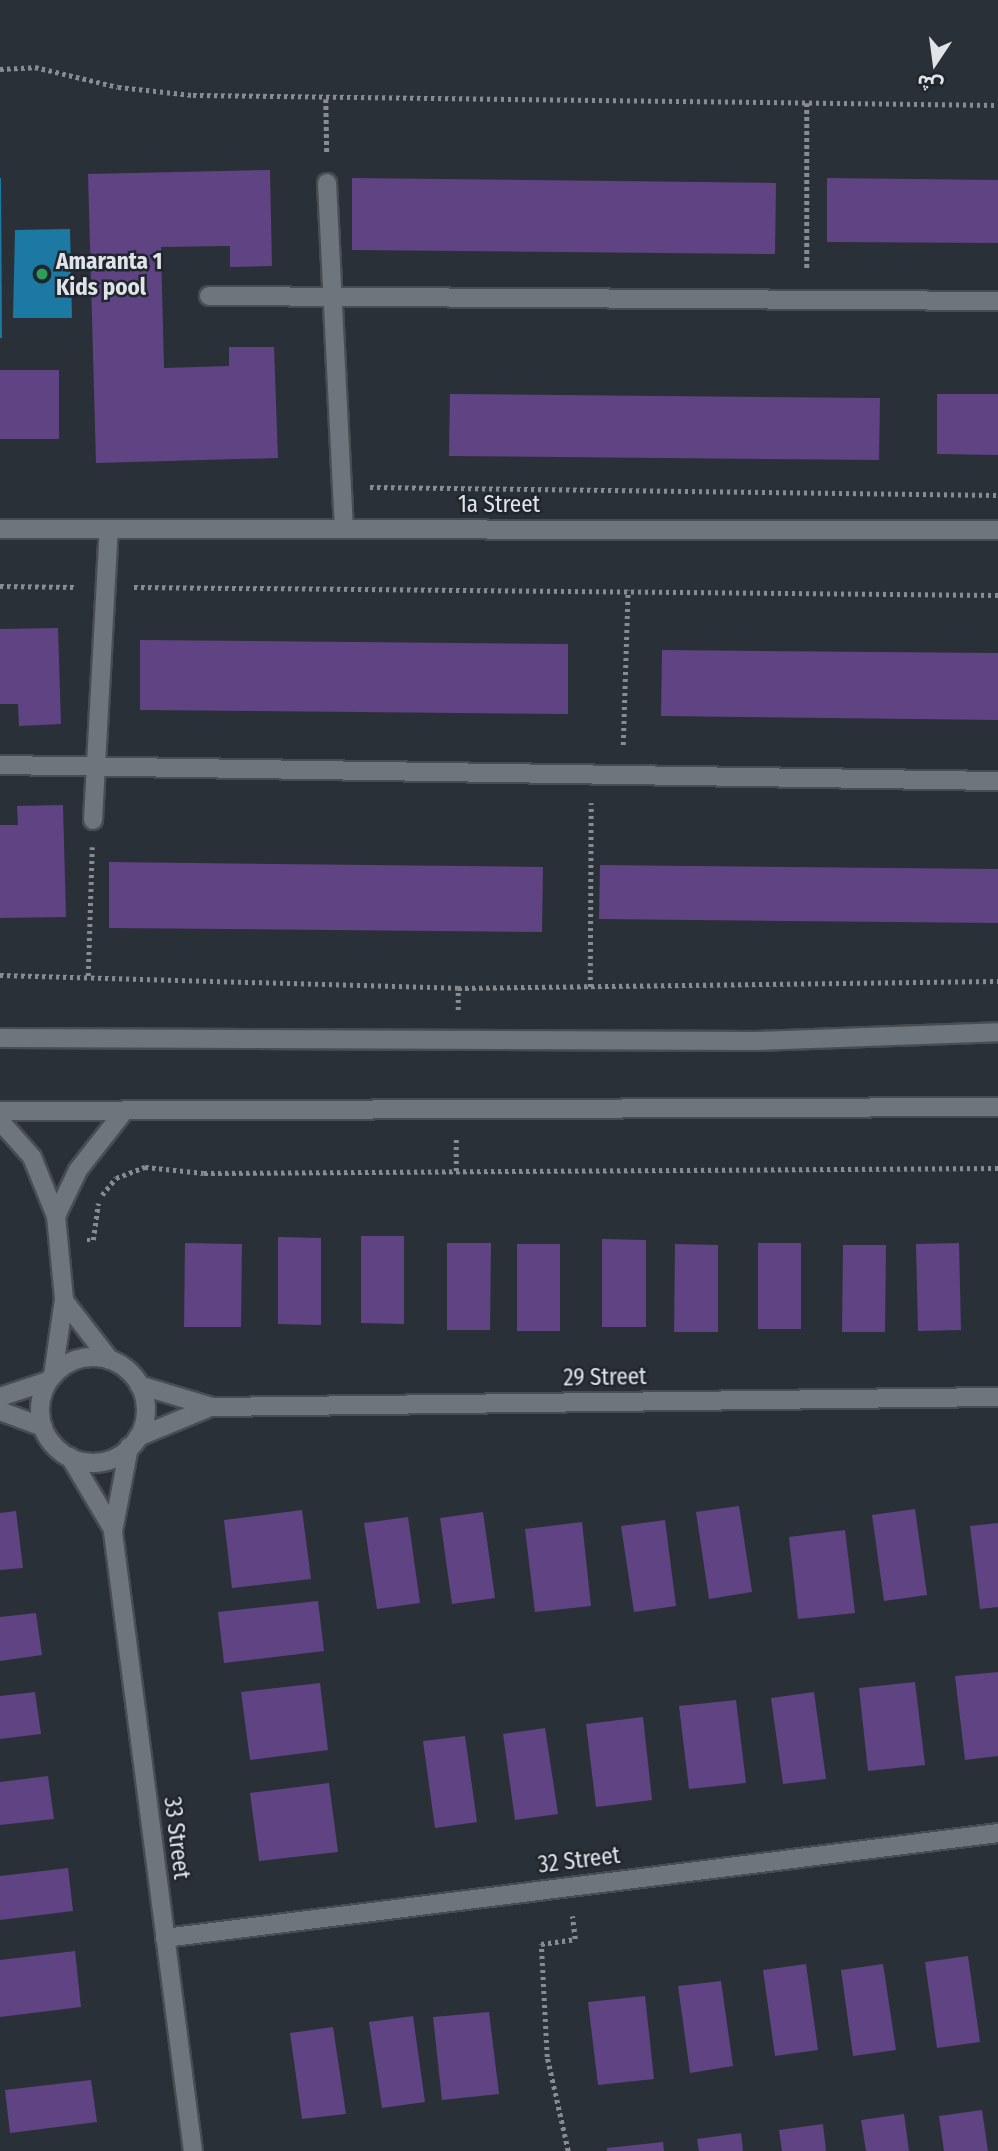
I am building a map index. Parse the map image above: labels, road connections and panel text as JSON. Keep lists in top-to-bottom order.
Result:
{
  "streets": {
    "street": [
      "1a Street",
      "29 Street",
      "33 Street",
      "32 Street"
    ]
  },
  "crossings": [
    ["29 Street", "33 Street"],
    ["33 Street", "32 Street"]
  ],
  "places": ["Amaranta 1 Kids pool"],
  "north": "bottom"
}
